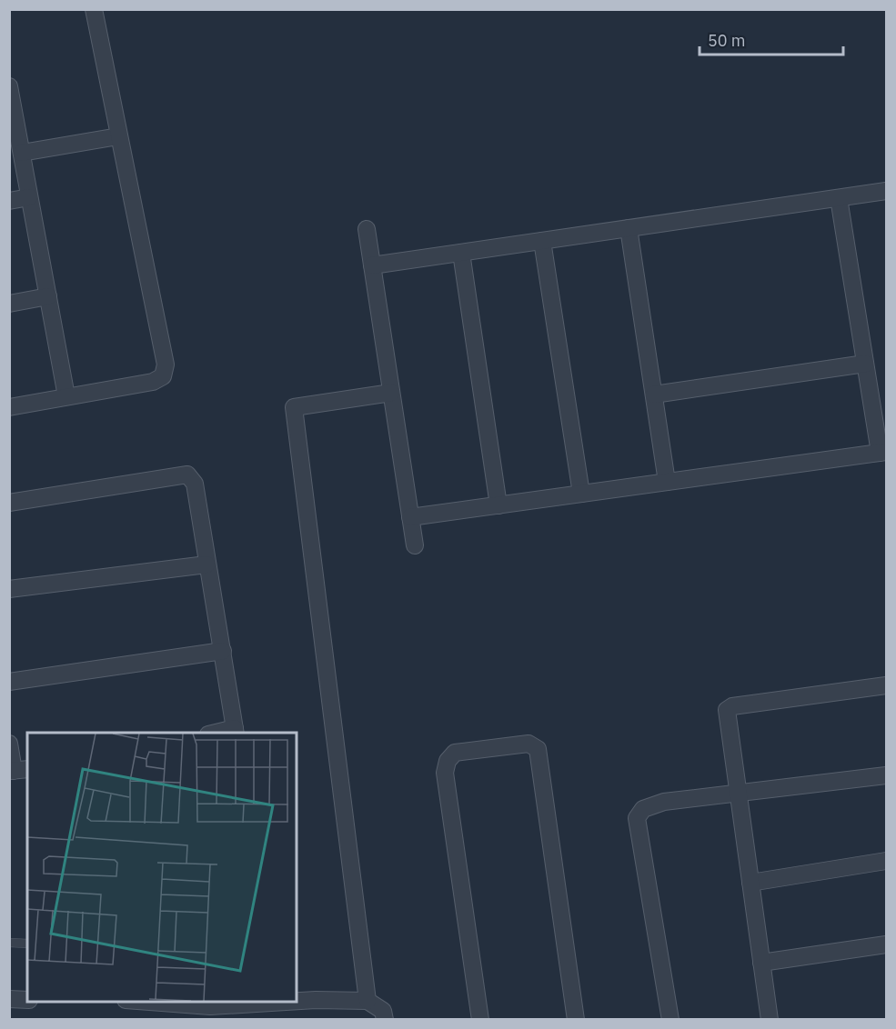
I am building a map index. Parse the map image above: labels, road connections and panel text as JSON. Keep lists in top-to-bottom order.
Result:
{
  "scale_bar": "50 m"
}
